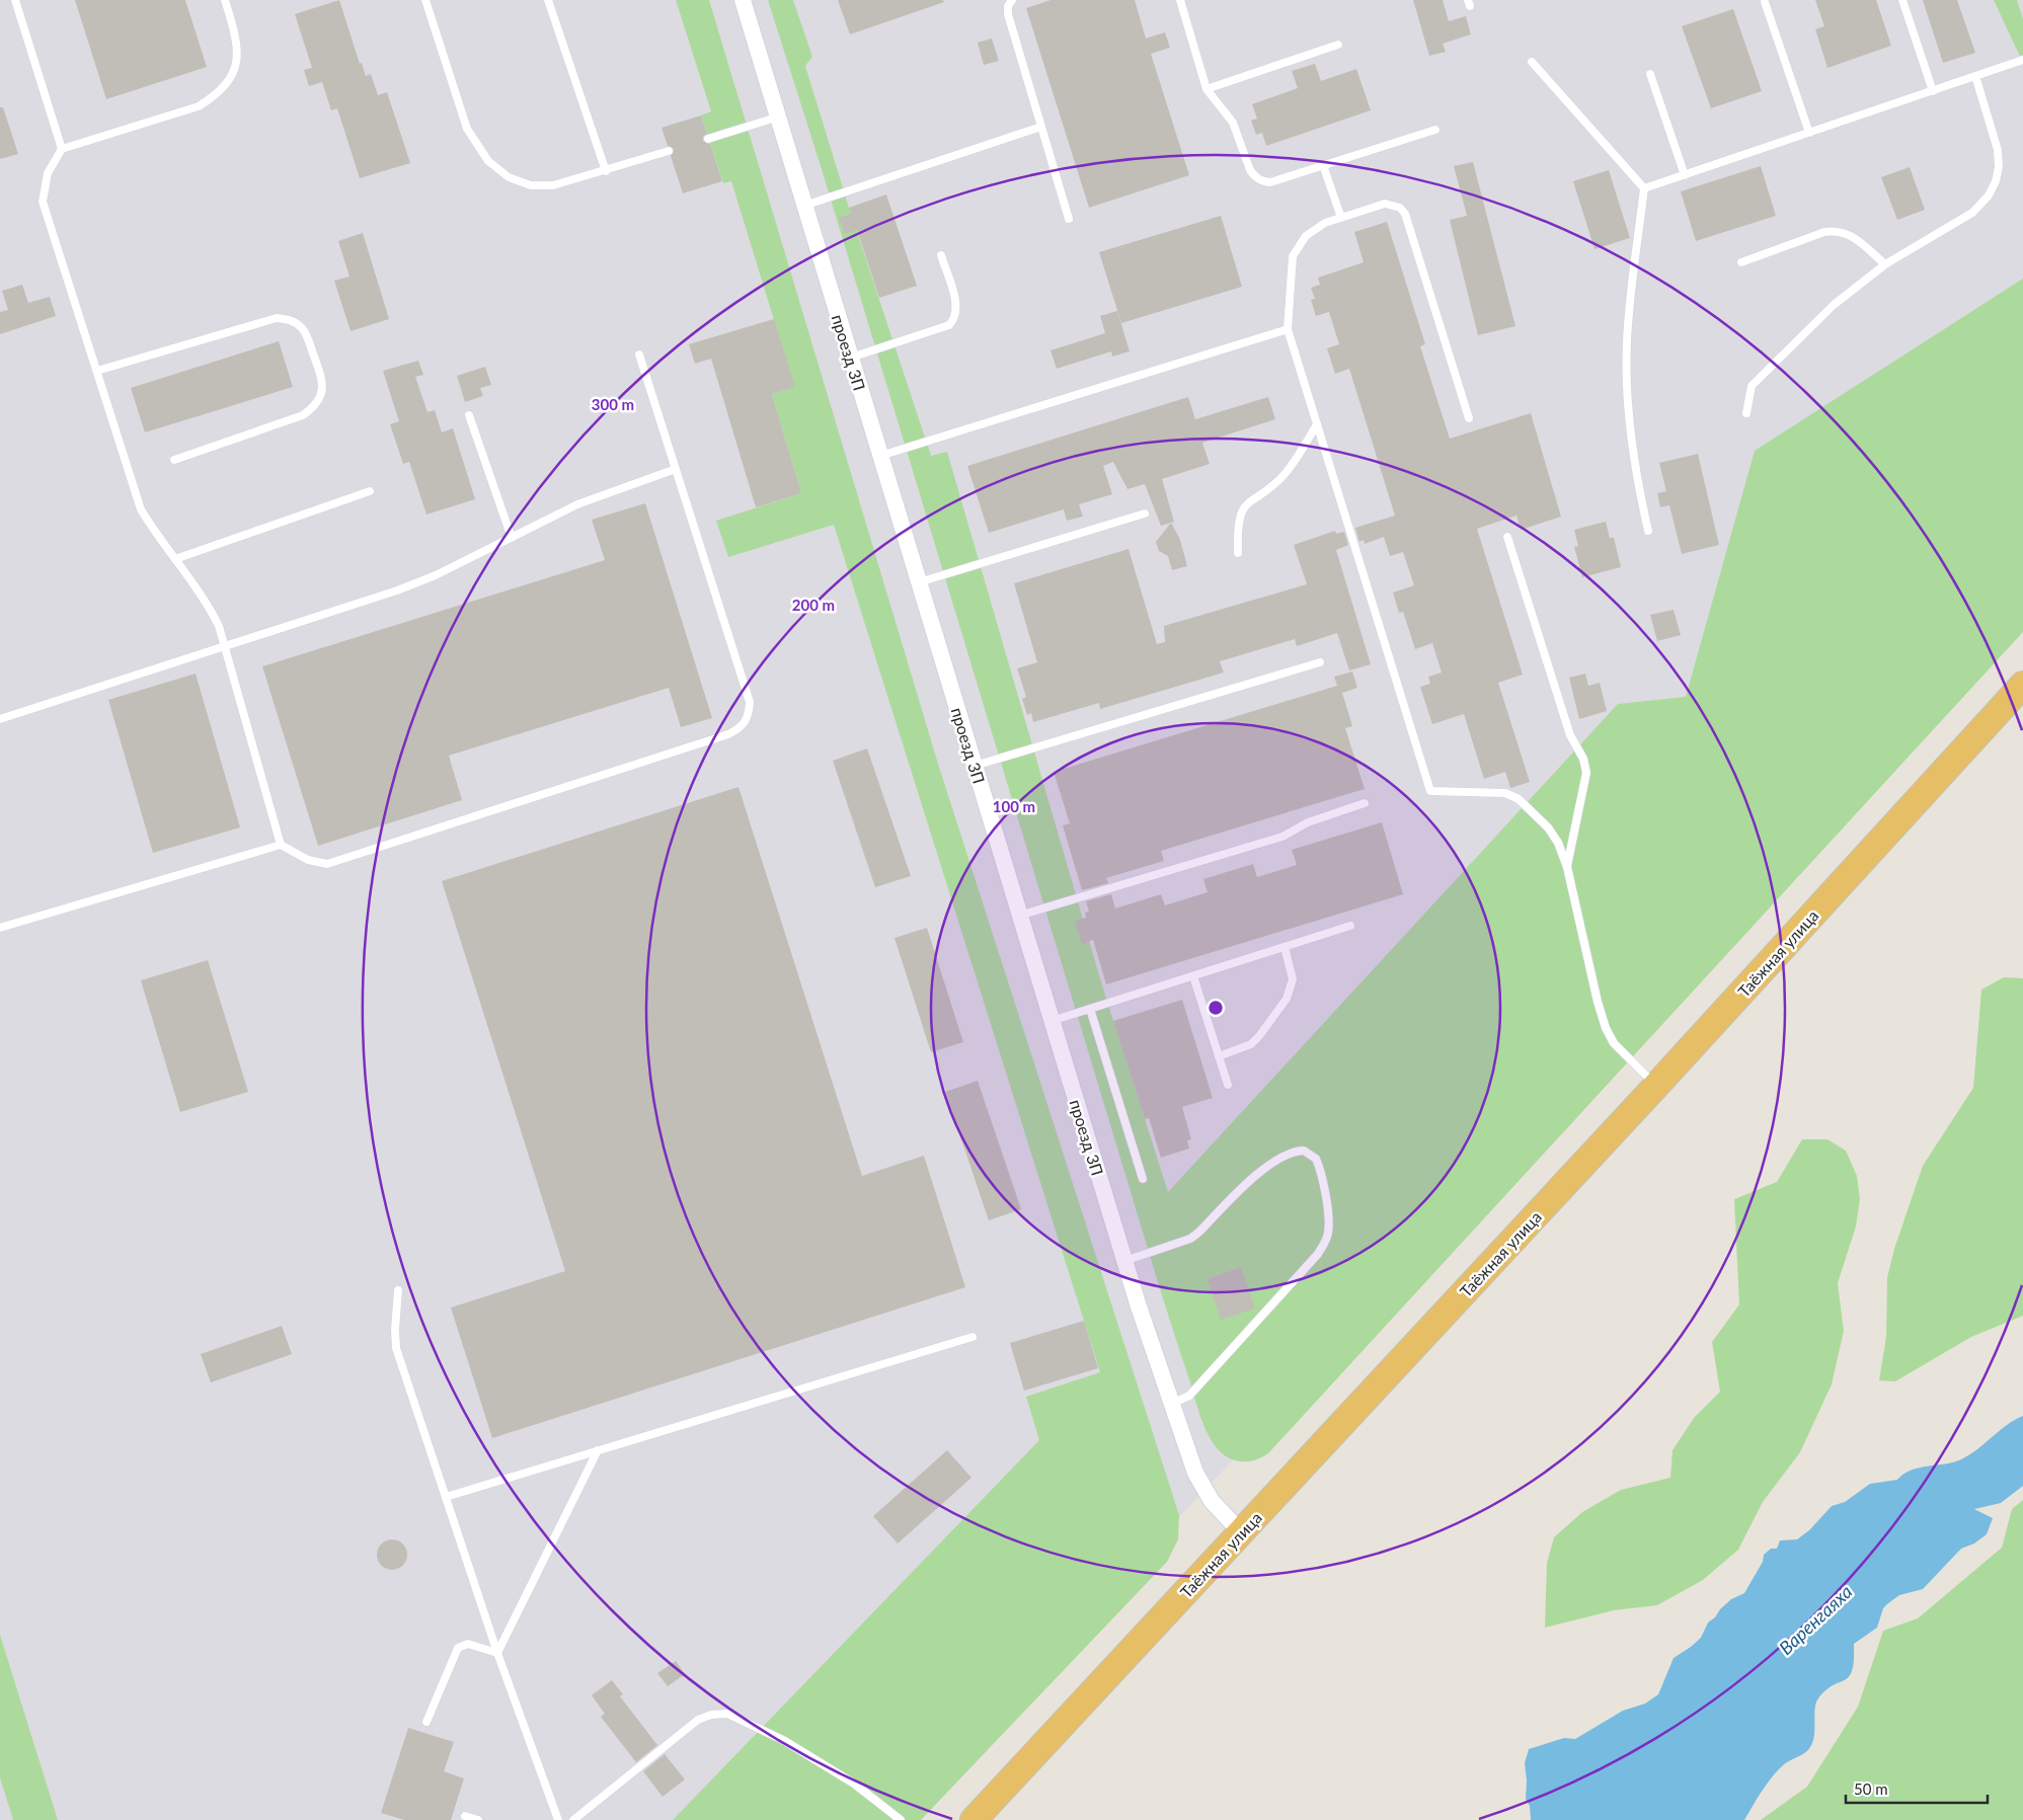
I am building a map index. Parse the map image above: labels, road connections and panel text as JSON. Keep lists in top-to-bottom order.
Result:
{
  "streets": {
    "highway": ["Таёжная улица"],
    "street": ["проезд 3П"]
  },
  "crossings": [
    ["проезд 3П", "Таёжная улица"]
  ],
  "water": ["Варенгаяха"],
  "scale_bar": "50 m",
  "rings": ["300 m", "200 m", "100 m"]
}
